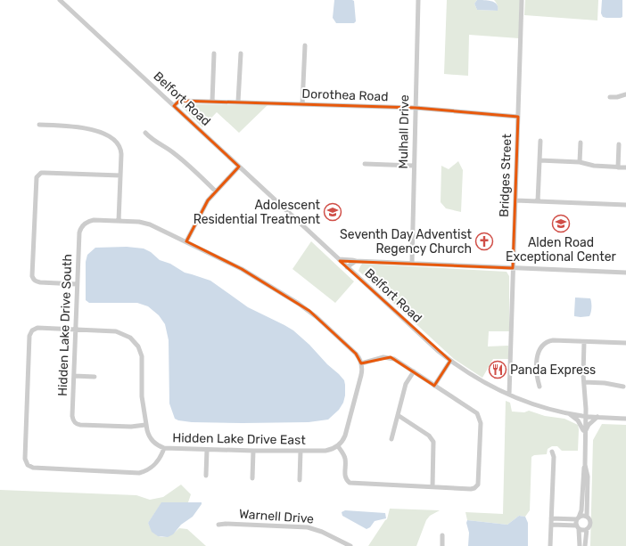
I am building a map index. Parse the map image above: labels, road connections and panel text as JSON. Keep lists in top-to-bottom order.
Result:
{
  "streets": {
    "street": [
      "Dorothea Road",
      "Belfort Road",
      "Mulhall Drive",
      "Bridges Street",
      "Hidden Lake Drive South",
      "Hidden Lake Drive East",
      "Warnell Drive"
    ]
  },
  "crossings": [
    ["Dorothea Road", "Belfort Road"],
    ["Dorothea Road", "Mulhall Drive"],
    ["Dorothea Road", "Bridges Street"],
    ["Belfort Road", "Bridges Street"],
    ["Hidden Lake Drive South", "Hidden Lake Drive East"]
  ],
  "places": {
    "school or university": ["Adolescent Residential Treatment", "Alden Road Exceptional Center"],
    "church": ["Seventh Day Adventist Regency Church"],
    "restaurant": ["Panda Express"]
  }
}
